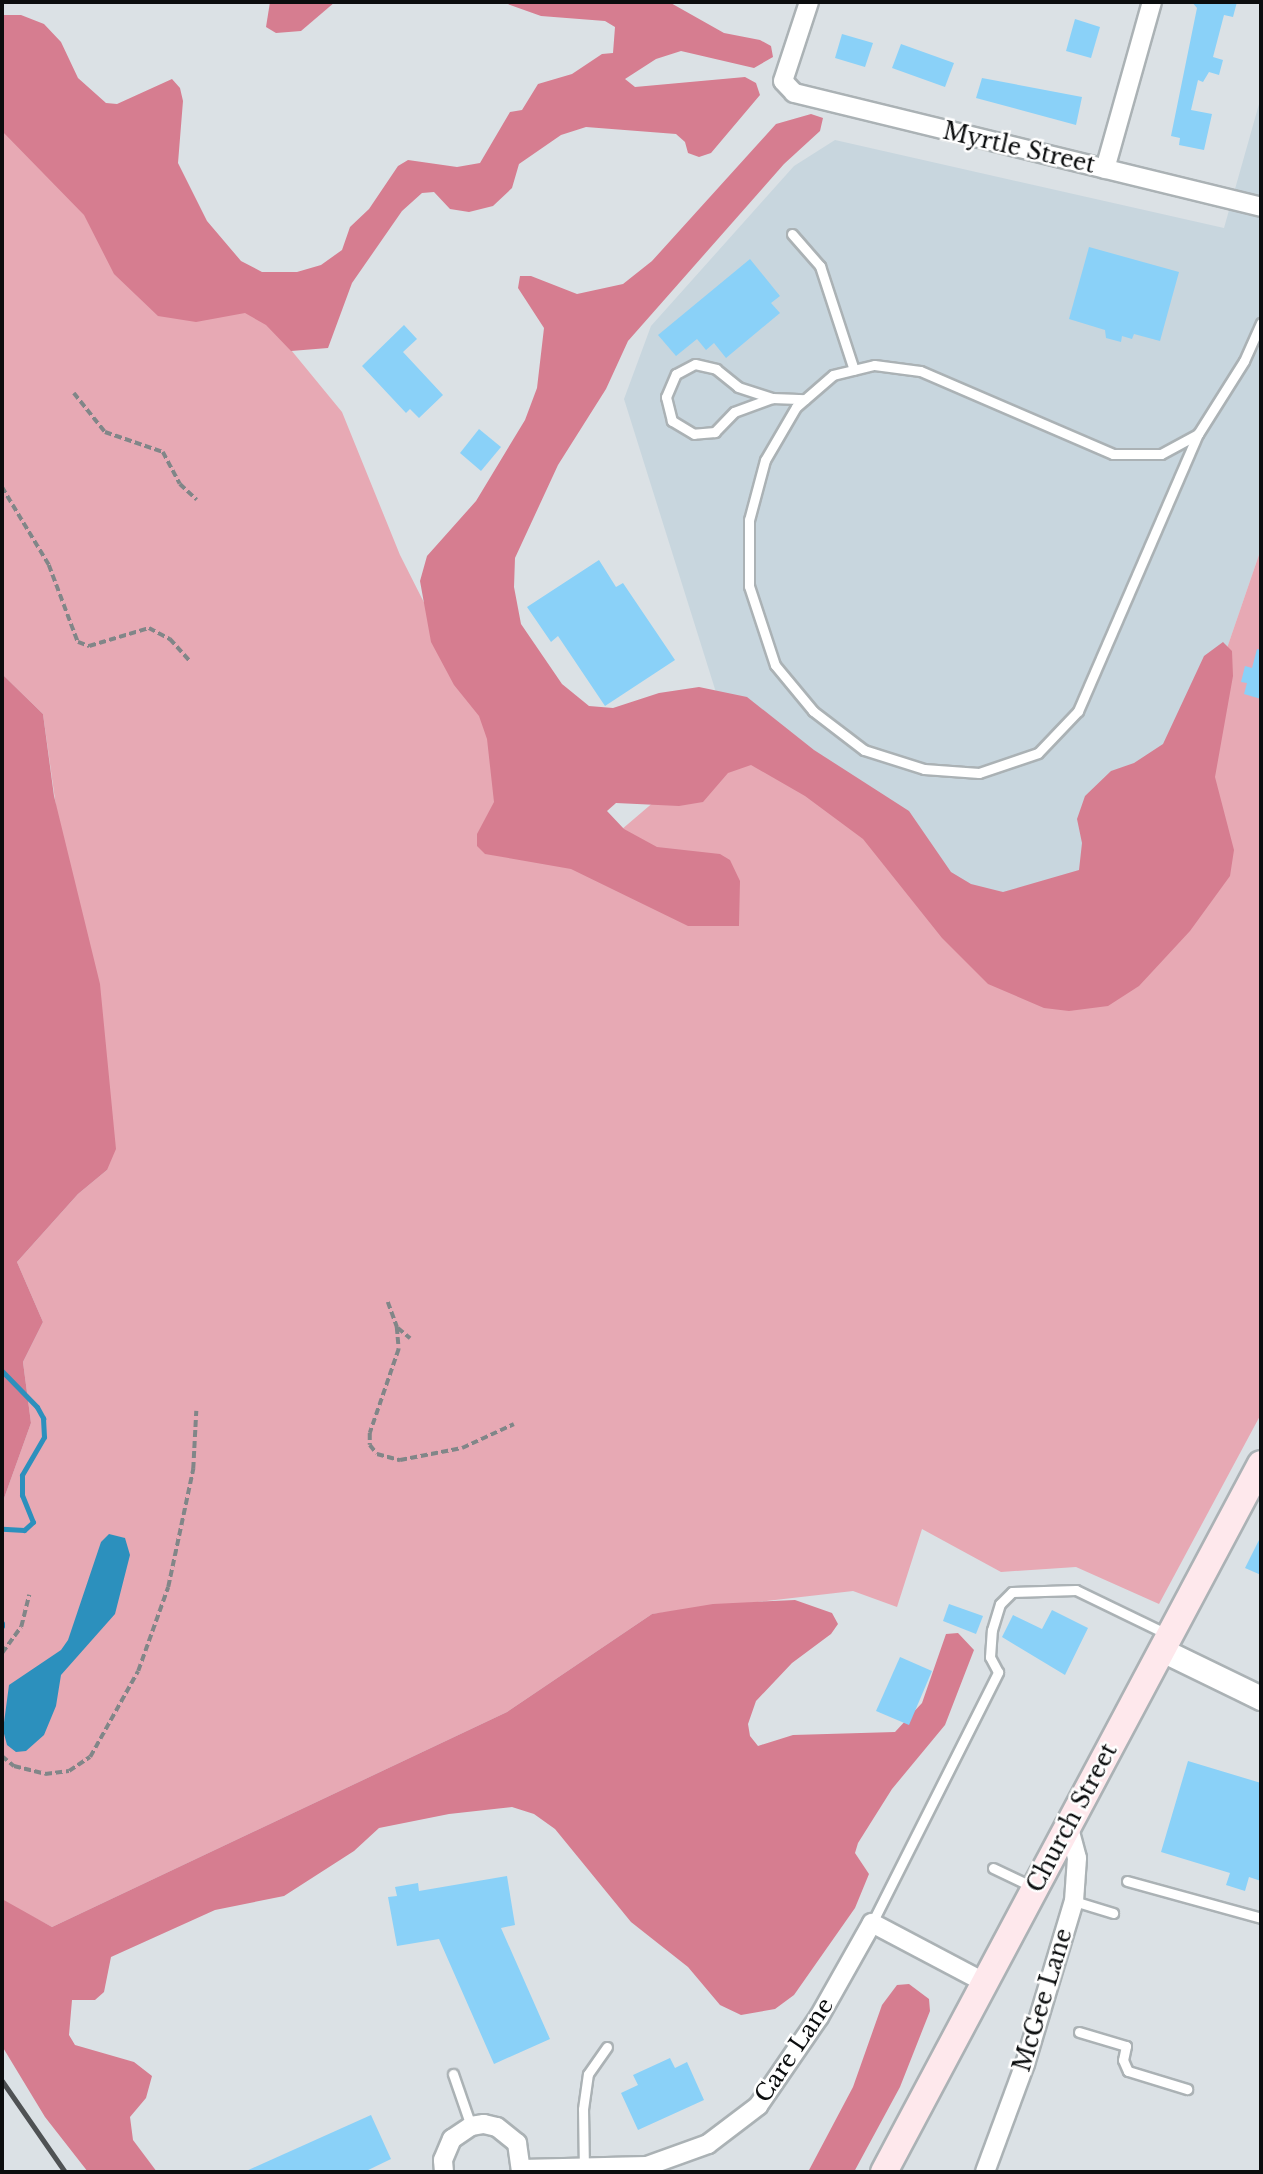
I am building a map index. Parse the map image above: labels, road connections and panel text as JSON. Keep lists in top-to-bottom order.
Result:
{
  "streets": {
    "main road": ["Church Street"],
    "street": ["Myrtle Street", "McGee Lane", "Care Lane"]
  },
  "crossings": [
    ["Church Street", "McGee Lane"]
  ]
}
